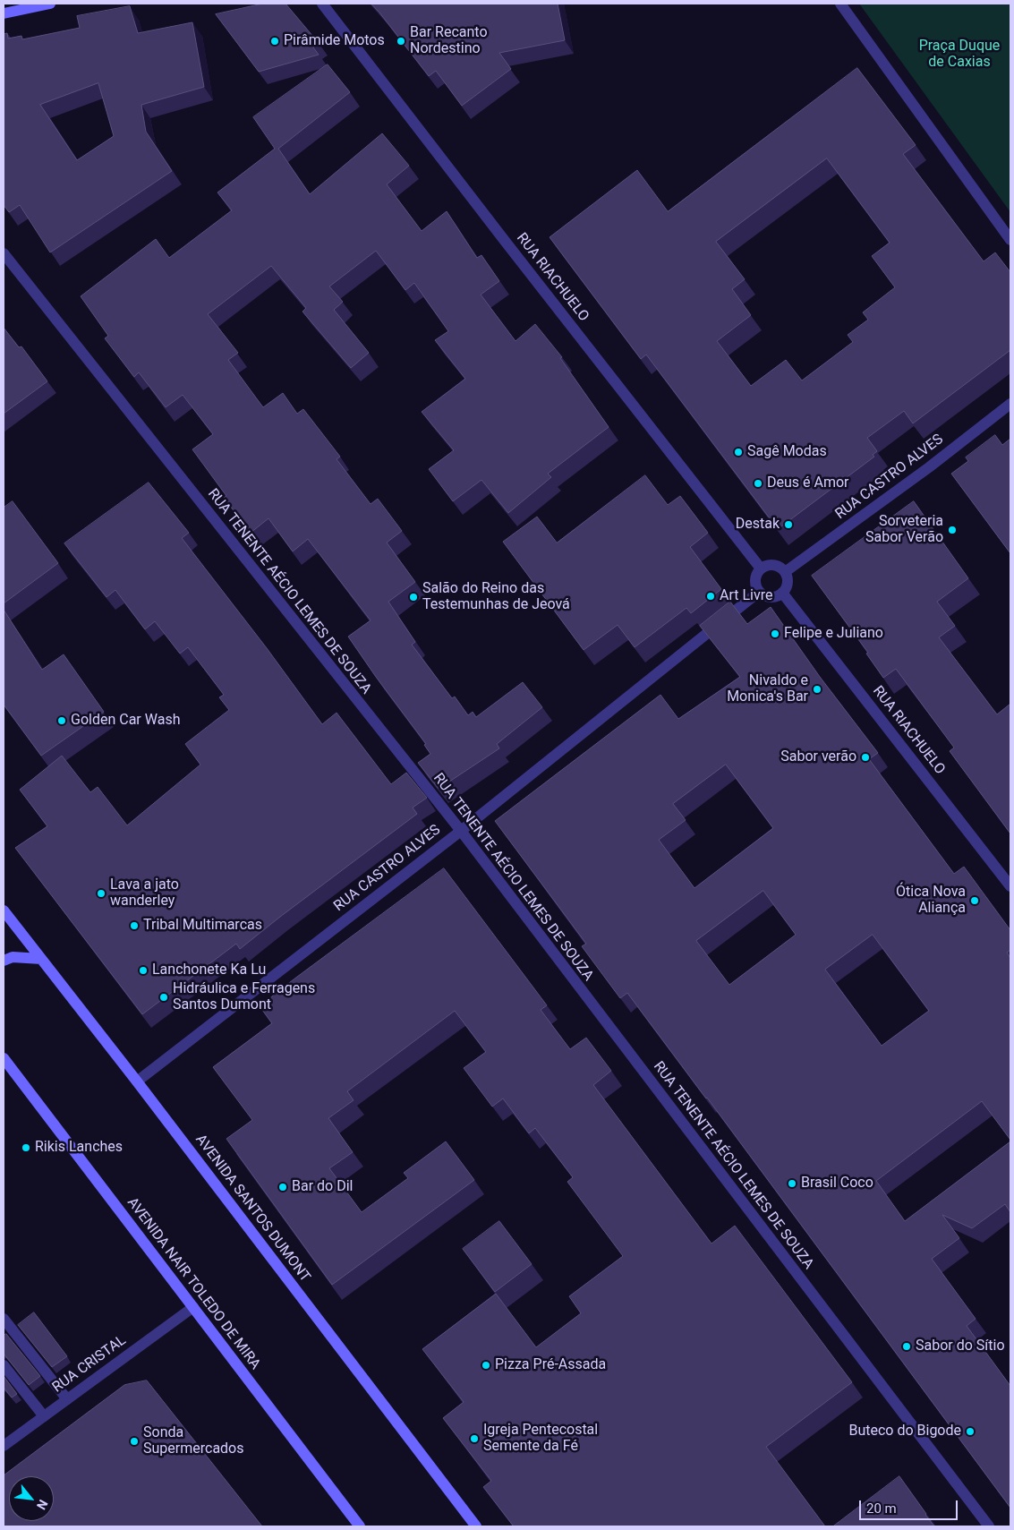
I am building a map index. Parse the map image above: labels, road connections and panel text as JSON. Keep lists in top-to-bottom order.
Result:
{
  "streets": {
    "main road": ["AVENIDA SANTOS DUMONT", "AVENIDA NAIR TOLEDO DE MIRA"],
    "street": [
      "RUA RIACHUELO",
      "RUA CASTRO ALVES",
      "RUA TENENTE AÉCIO LEMES DE SOUZA",
      "RUA CRISTAL"
    ]
  },
  "crossings": [
    ["RUA RIACHUELO", "RUA CASTRO ALVES"],
    ["RUA CASTRO ALVES", "RUA TENENTE AÉCIO LEMES DE SOUZA"],
    ["RUA CASTRO ALVES", "AVENIDA SANTOS DUMONT"],
    ["AVENIDA NAIR TOLEDO DE MIRA", "RUA CRISTAL"]
  ],
  "parks": ["Praça Duque de Caxias"],
  "places": [
    "Pirâmide Motos",
    "Bar Recanto Nordestino",
    "Sagê Modas",
    "Deus é Amor",
    "Destak",
    "Sorveteria Sabor Verão",
    "Art Livre",
    "Salão do Reino das Testemunhas de Jeová",
    "Felipe e Juliano",
    "Nivaldo e Monica's Bar",
    "Golden Car Wash",
    "Sabor verão",
    "Lava a jato wanderley",
    "Ótica Nova Aliança",
    "Tribal Multimarcas",
    "Lanchonete Ka Lu",
    "Hidráulica e Ferragens Santos Dumont",
    "Rikis Lanches",
    "Brasil Coco",
    "Bar do Dil",
    "Sabor do Sítio",
    "Pizza Pré-Assada",
    "Buteco do Bigode",
    "Igreja Pentecostal Semente da Fé",
    "Sonda Supermercados"
  ],
  "scale_bar": "20 m",
  "north": "bottom right"
}
